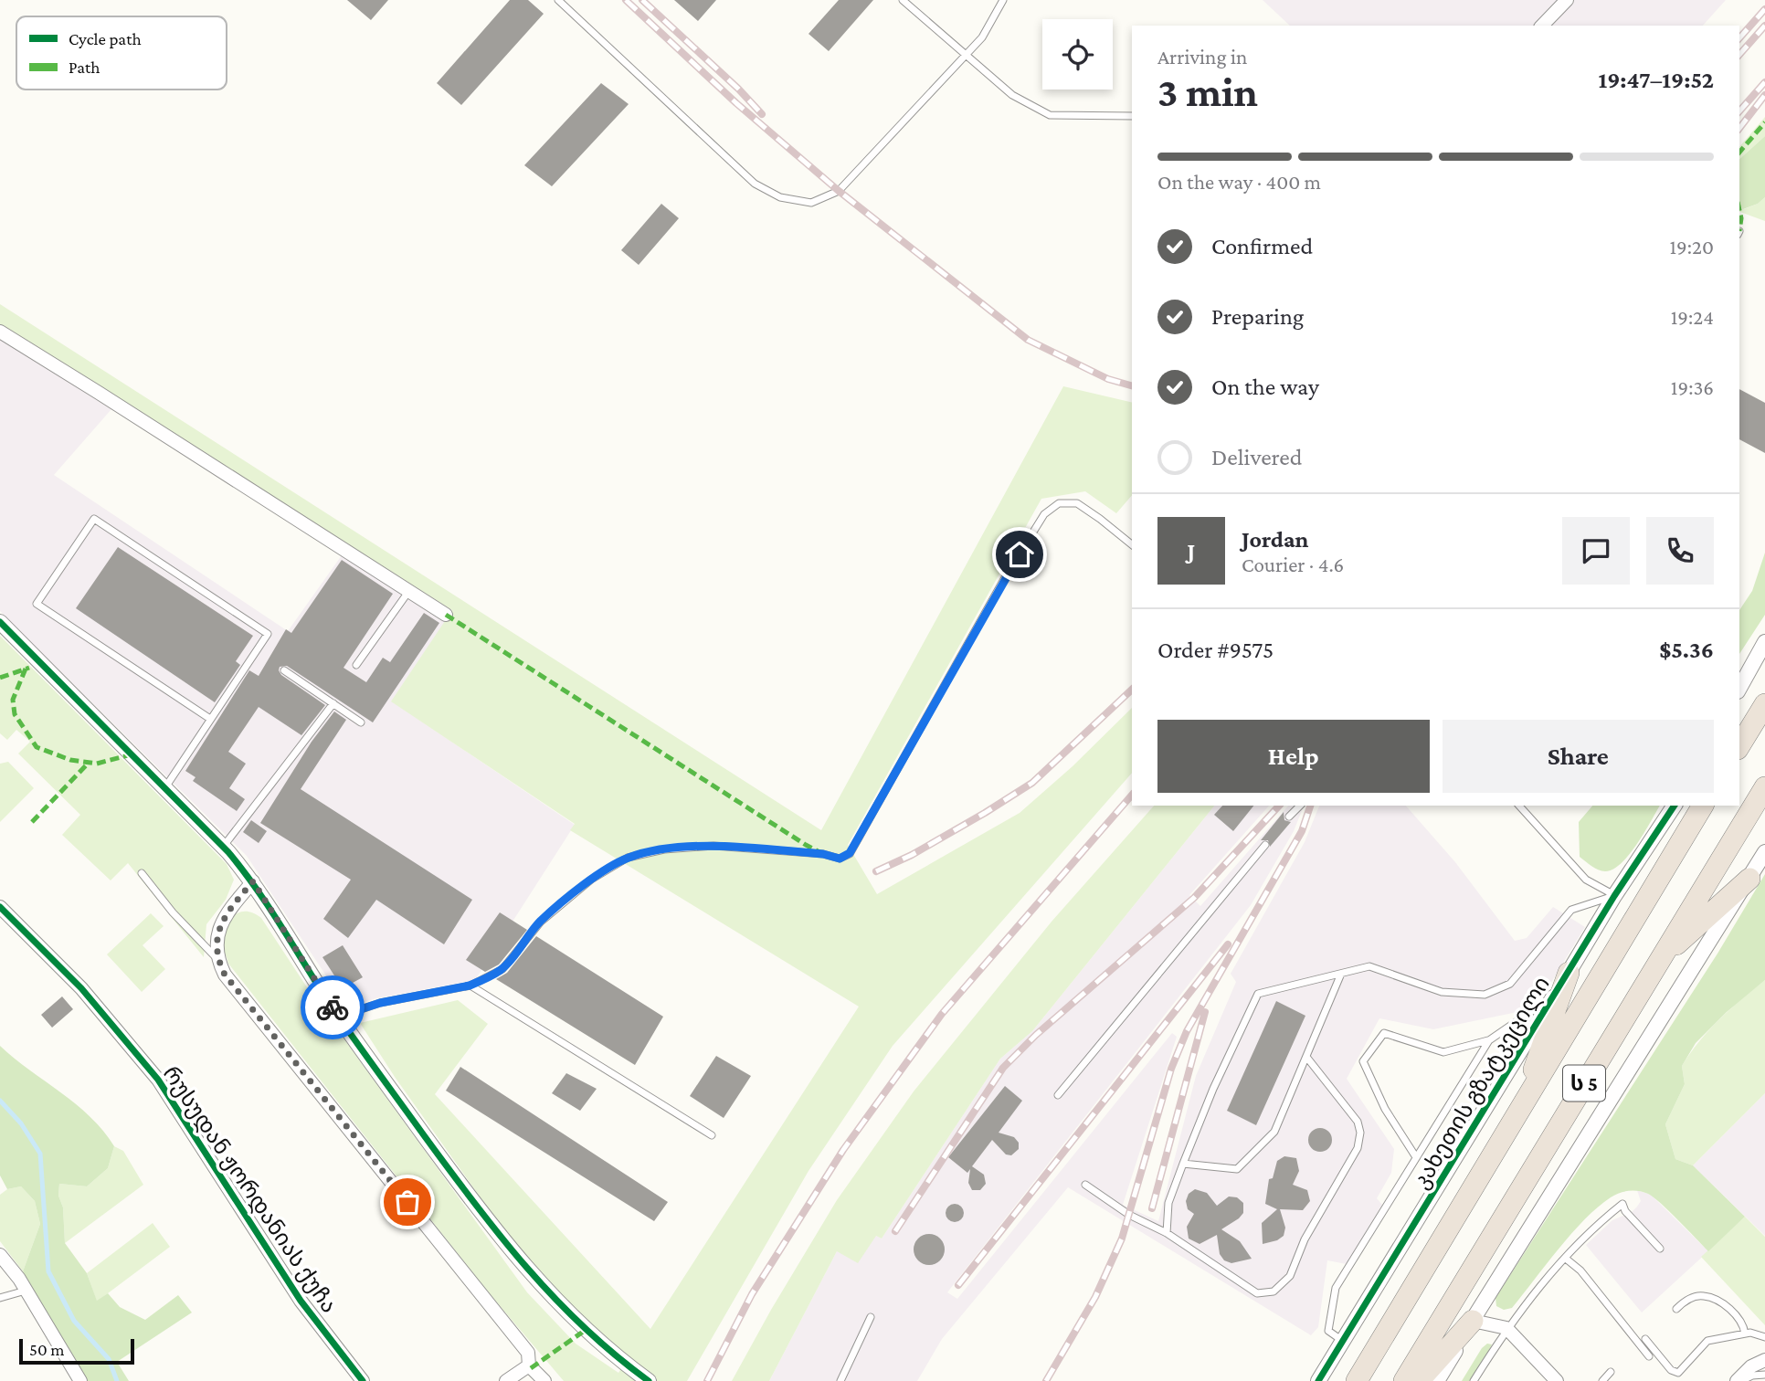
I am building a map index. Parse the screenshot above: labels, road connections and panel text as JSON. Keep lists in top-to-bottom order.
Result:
{
  "streets": {
    "highway": ["ს 5"],
    "street": ["კახეთის გზატკეცილი", "რუსუდან ჟორდანიას ქუჩა"]
  },
  "legend": ["Cycle path", "Path"],
  "scale_bar": "50 m",
  "page": {
    "heading": ["3 min", "Arriving in", "19:47–19:52"],
    "panel": [
      "Jordan",
      "Courier · 4.6",
      "Order #9575",
      "$5.36"
    ],
    "bar": "On the way · 400 m",
    "list": [
      ["Confirmed", "19:20"],
      ["Preparing", "19:24"],
      ["On the way", "19:36"],
      "Delivered"
    ],
    "round": "J",
    "buttons": ["Help", "Share"],
    "scale": "50 m"
  }
}
